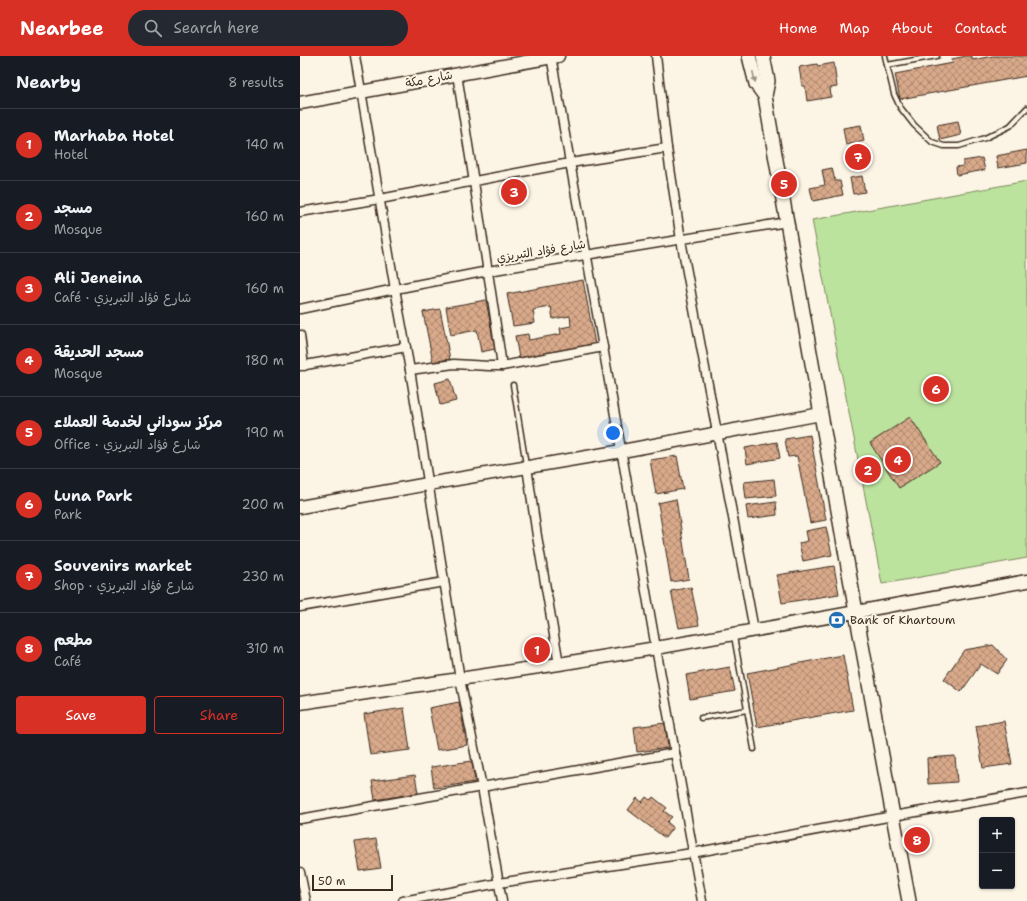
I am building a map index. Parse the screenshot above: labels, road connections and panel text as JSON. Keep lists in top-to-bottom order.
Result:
{
  "streets": {
    "street": ["شارع مكة", "شارع فؤاد التبريزي"]
  },
  "places": {
    "bank": ["Bank of Khartoum"]
  },
  "scale_bar": "50 m",
  "page": {
    "header": "Nearbee",
    "search": "Search here",
    "nav": [
      "Home",
      "Map",
      "About",
      "Contact"
    ],
    "heading": ["Nearby", "8 results"],
    "list": [
      {
        "mark": "1",
        "name": "Marhaba Hotel",
        "note": "Hotel",
        "value": "140 m"
      },
      {
        "mark": "2",
        "name": "مسجد",
        "note": "Mosque",
        "value": "160 m"
      },
      {
        "mark": "3",
        "name": "Ali Jeneina",
        "note": "Café · شارع فؤاد التبريزي",
        "value": "160 m"
      },
      {
        "mark": "4",
        "name": "مسجد الحديقة",
        "note": "Mosque",
        "value": "180 m"
      },
      {
        "mark": "5",
        "name": "مركز سوداني لخدمة العملاء",
        "note": "Office · شارع فؤاد التبريزي",
        "value": "190 m"
      },
      {
        "mark": "6",
        "name": "Luna Park",
        "note": "Park",
        "value": "200 m"
      },
      {
        "mark": "7",
        "name": "Souvenirs market",
        "note": "Shop · شارع فؤاد التبريزي",
        "value": "230 m"
      },
      {
        "mark": "8",
        "name": "مطعم",
        "note": "Café",
        "value": "310 m"
      }
    ],
    "pins": [
      "7",
      "5",
      "3",
      "6",
      "4",
      "2",
      "1",
      "8"
    ],
    "buttons": ["Save", "Share"],
    "map_buttons": ["+", "−"],
    "scale": "50 m"
  }
}
